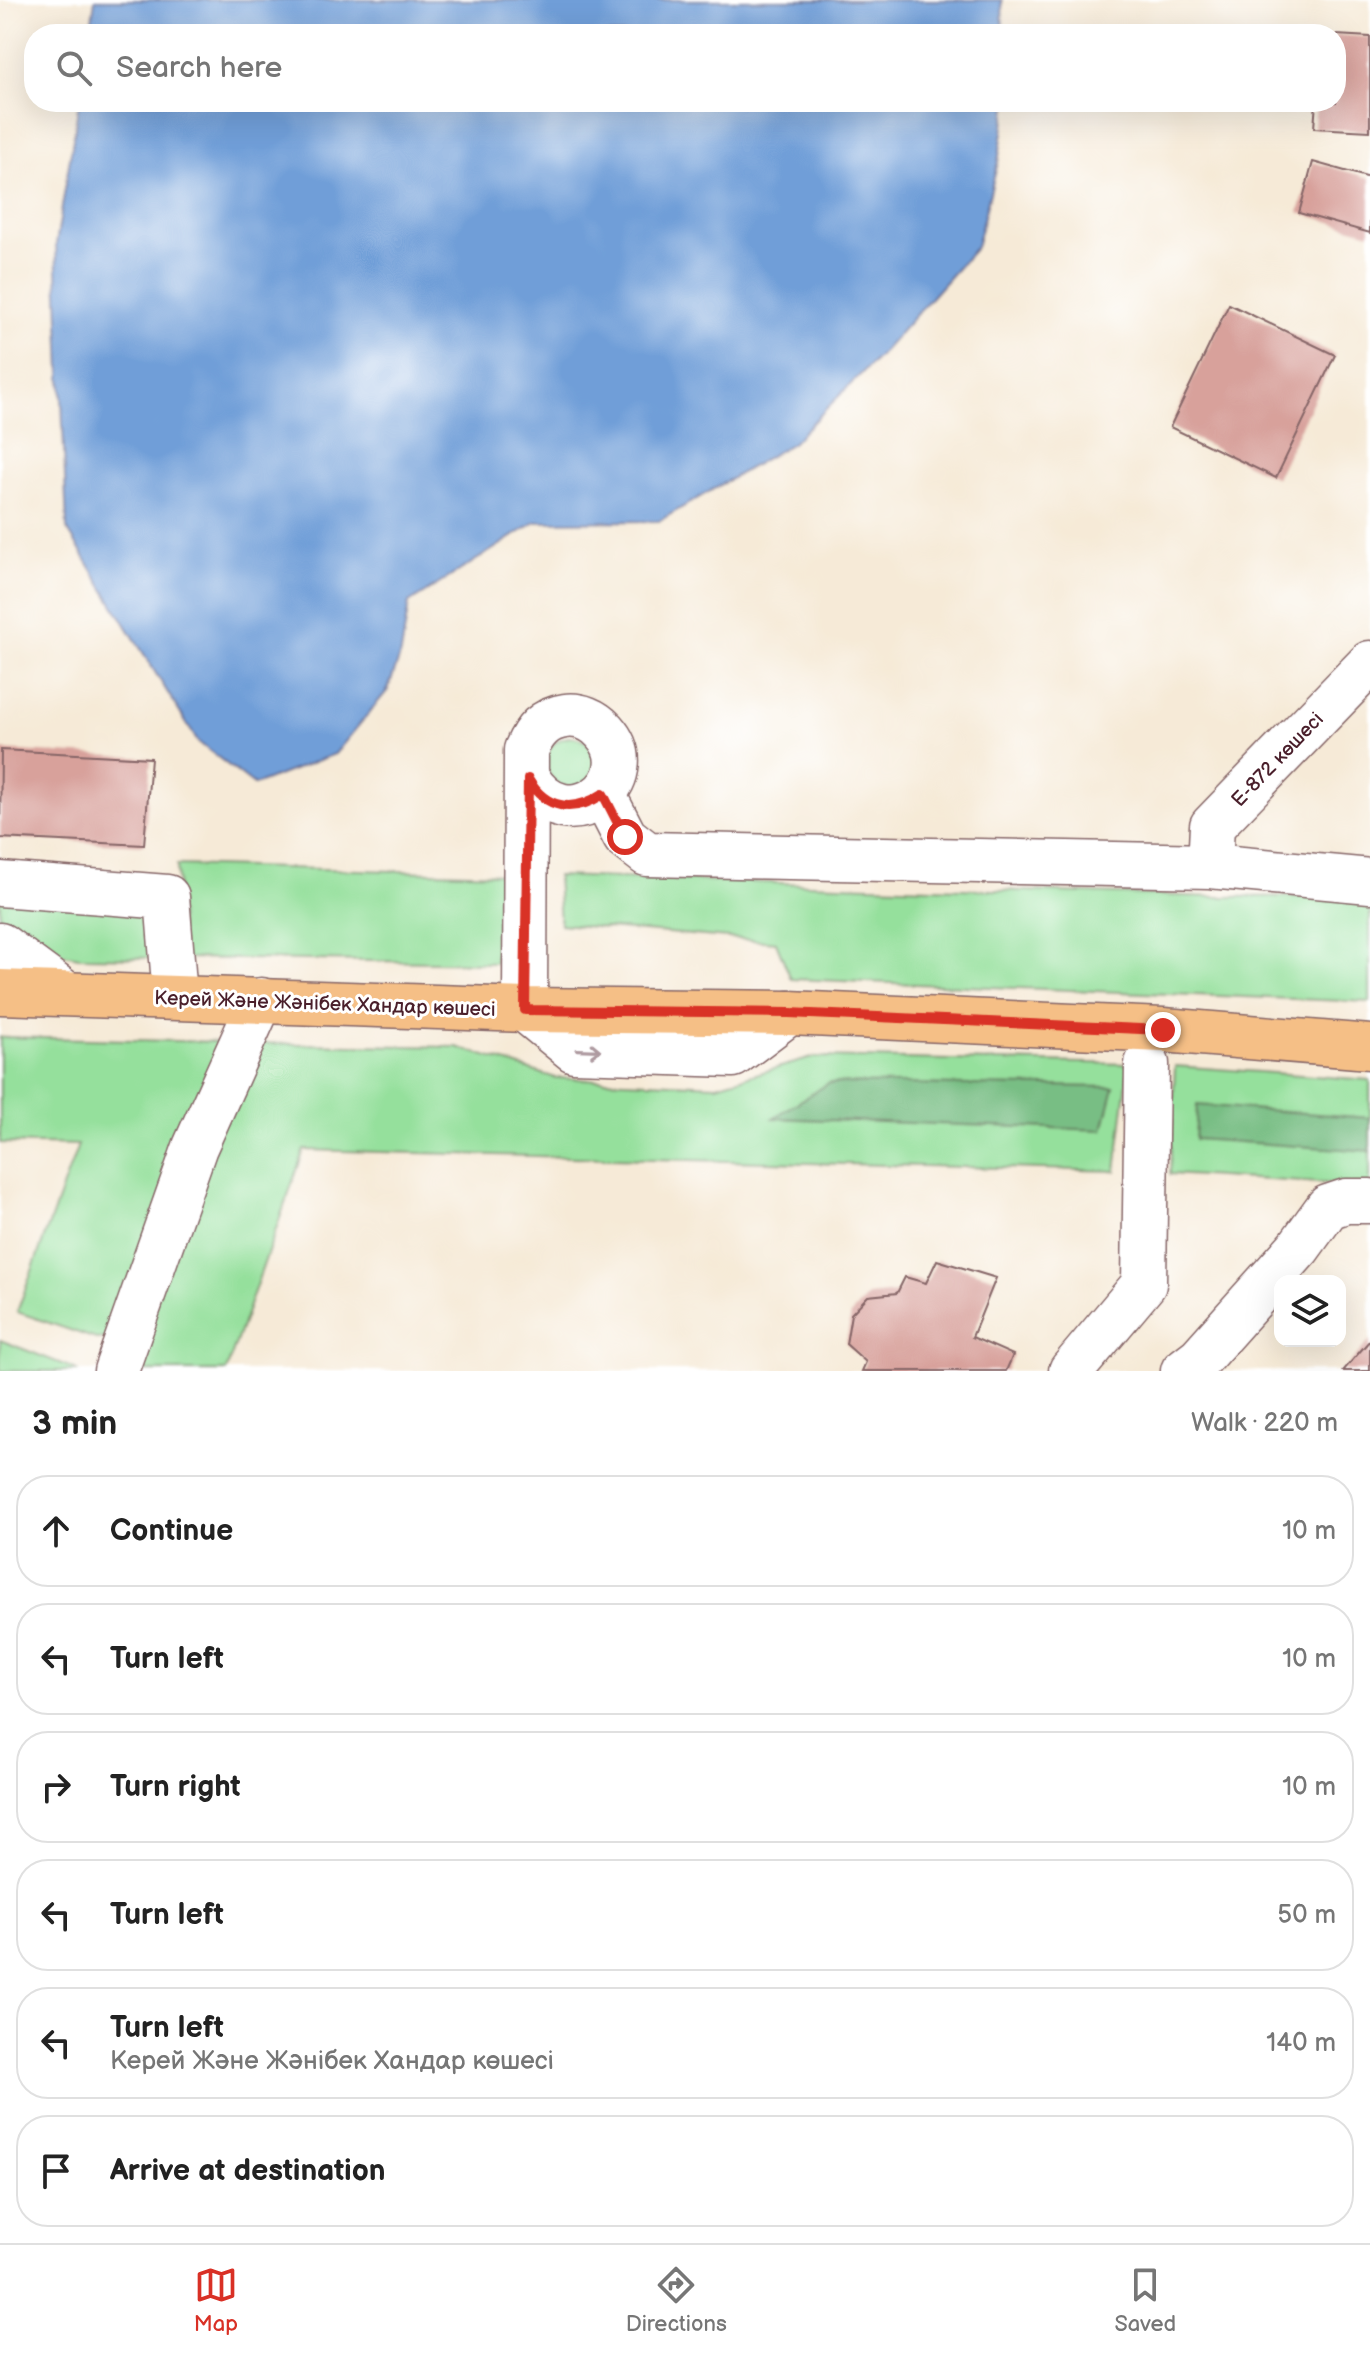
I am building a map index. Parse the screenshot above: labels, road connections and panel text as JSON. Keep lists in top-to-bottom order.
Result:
{
  "streets": {
    "main road": ["Керей Және Жәнібек Хандар көшесі"],
    "street": ["Е-872 көшесі"]
  },
  "page": {
    "search": "Search here",
    "heading": ["3 min", "Walk · 220 m"],
    "list": [
      ["Continue", "10 m"],
      ["Turn left", "10 m"],
      ["Turn right", "10 m"],
      ["Turn left", "50 m"],
      ["Turn left", "Керей Және Жәнібек Хандар көшесі", "140 m"],
      "Arrive at destination"
    ],
    "nav": ["Map", "Directions", "Saved"]
  }
}
